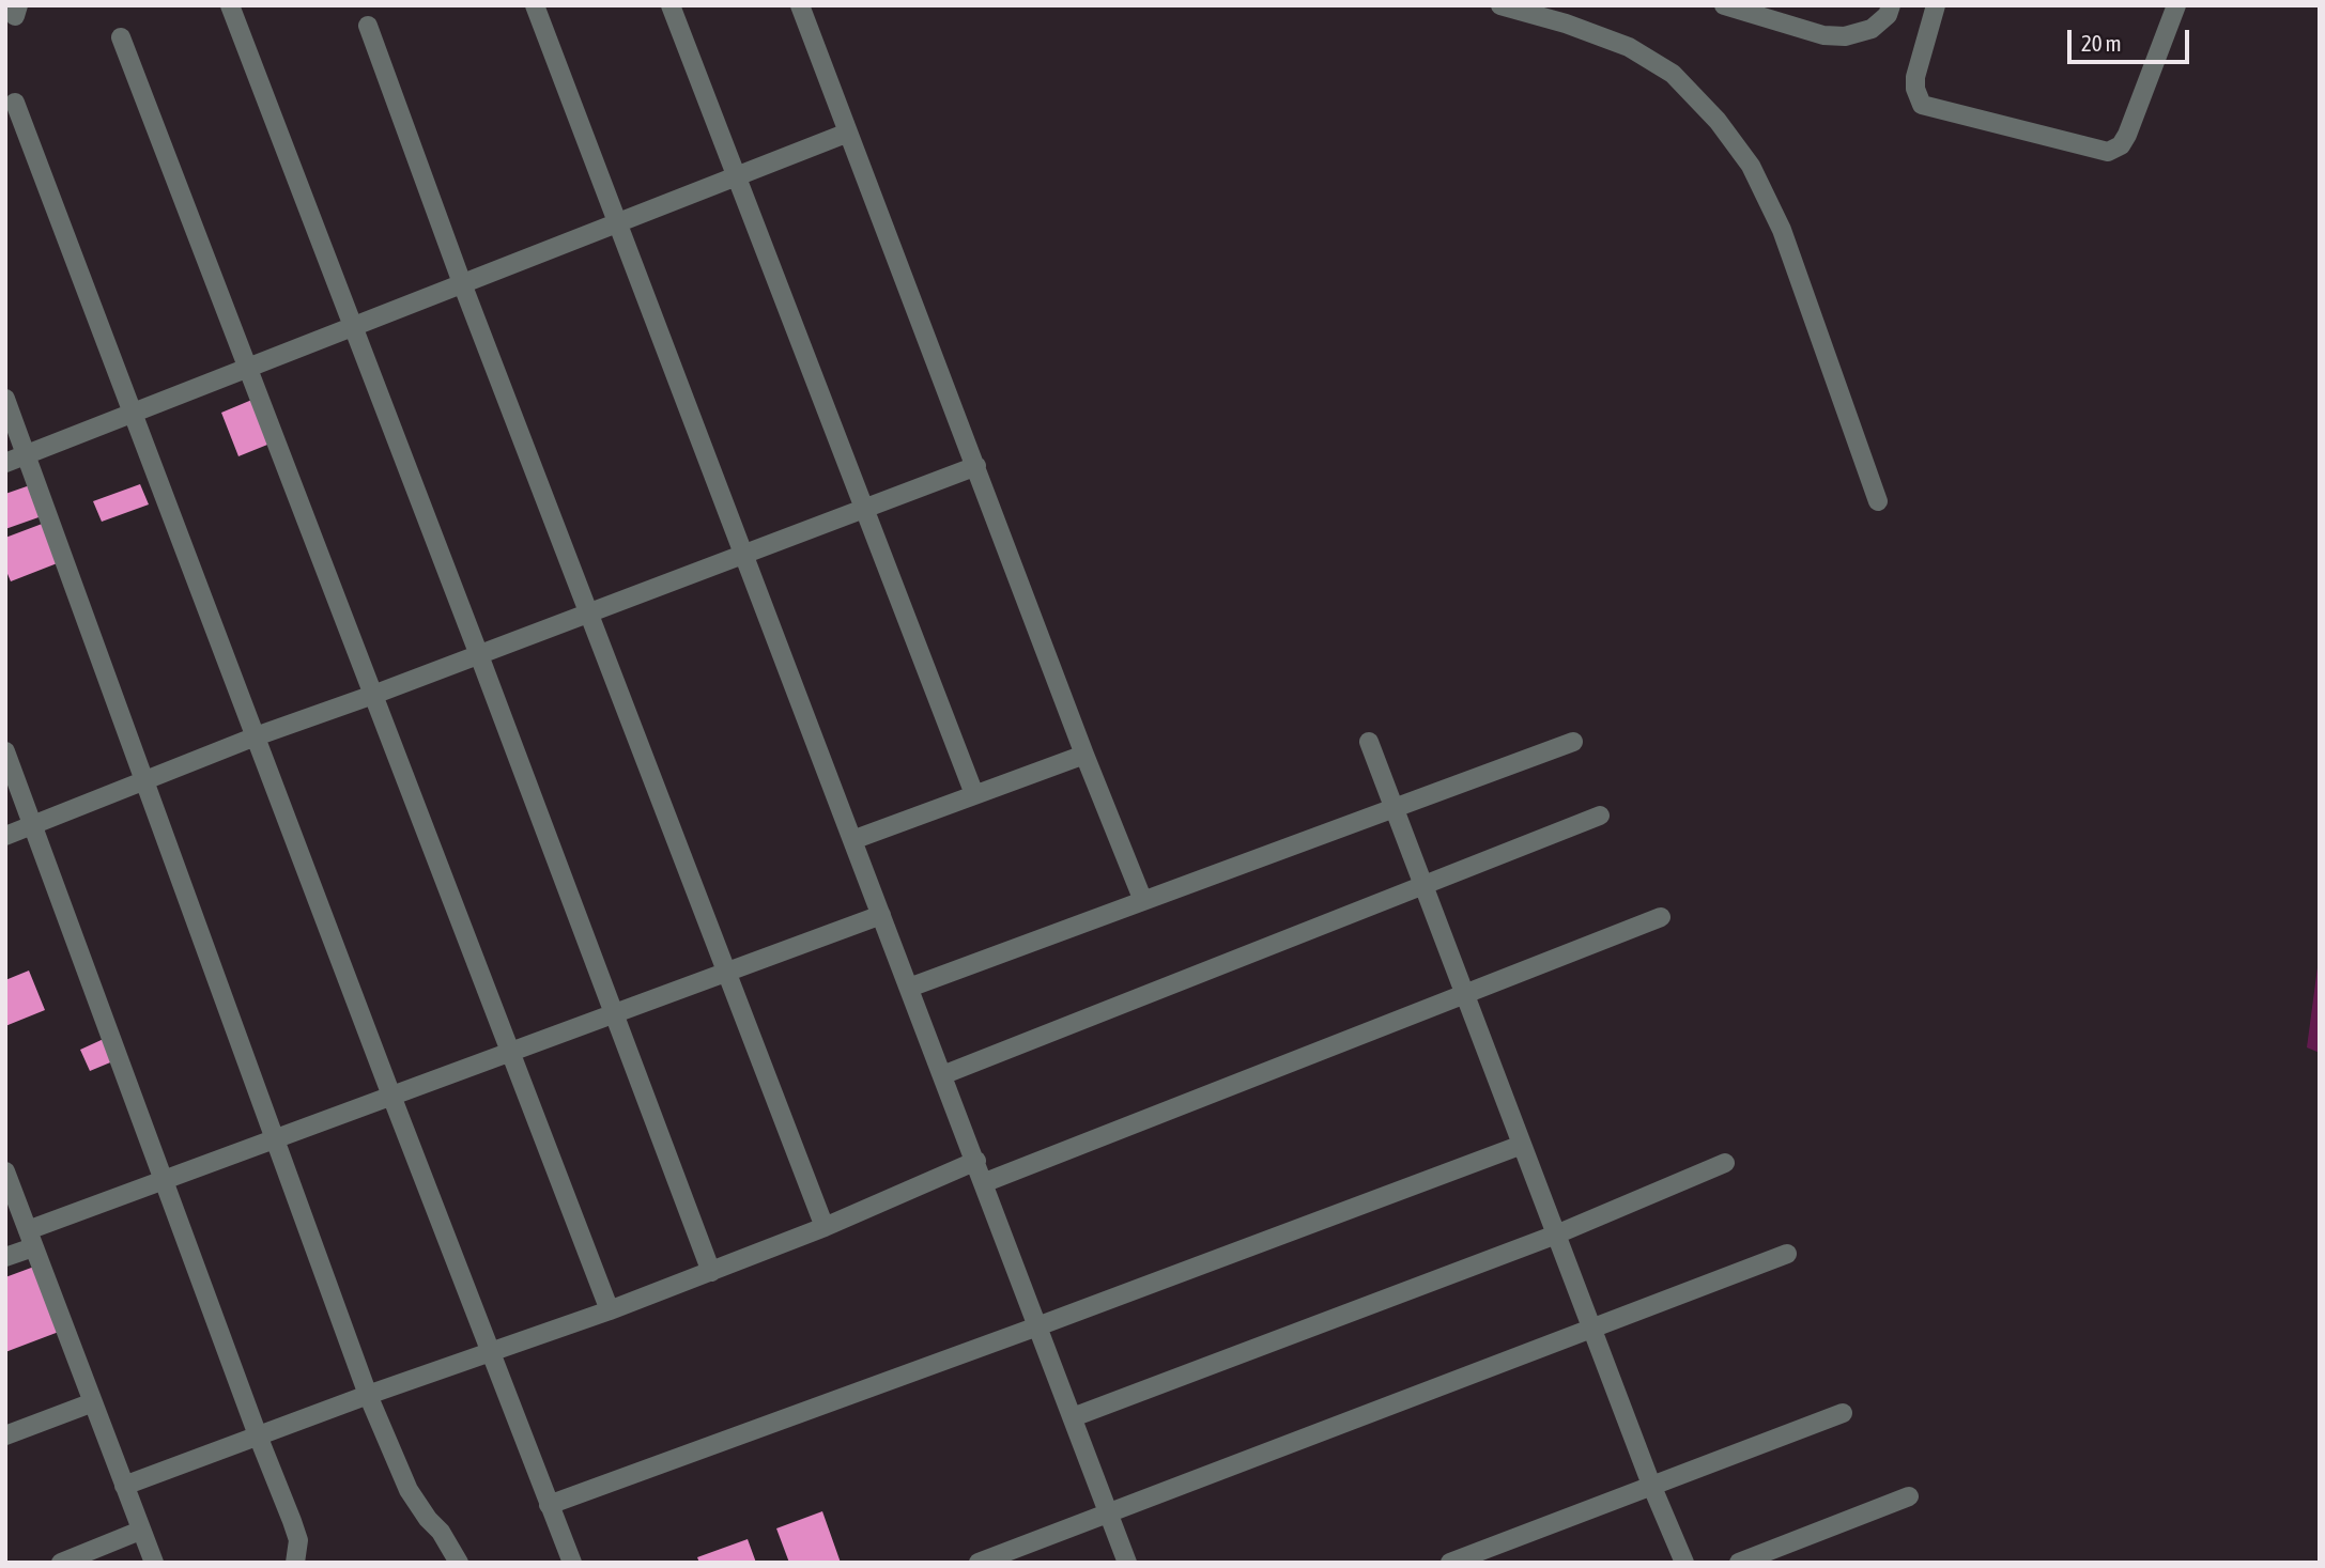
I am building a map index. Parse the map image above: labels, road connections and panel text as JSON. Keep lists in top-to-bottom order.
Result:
{
  "scale_bar": "20 m"
}
